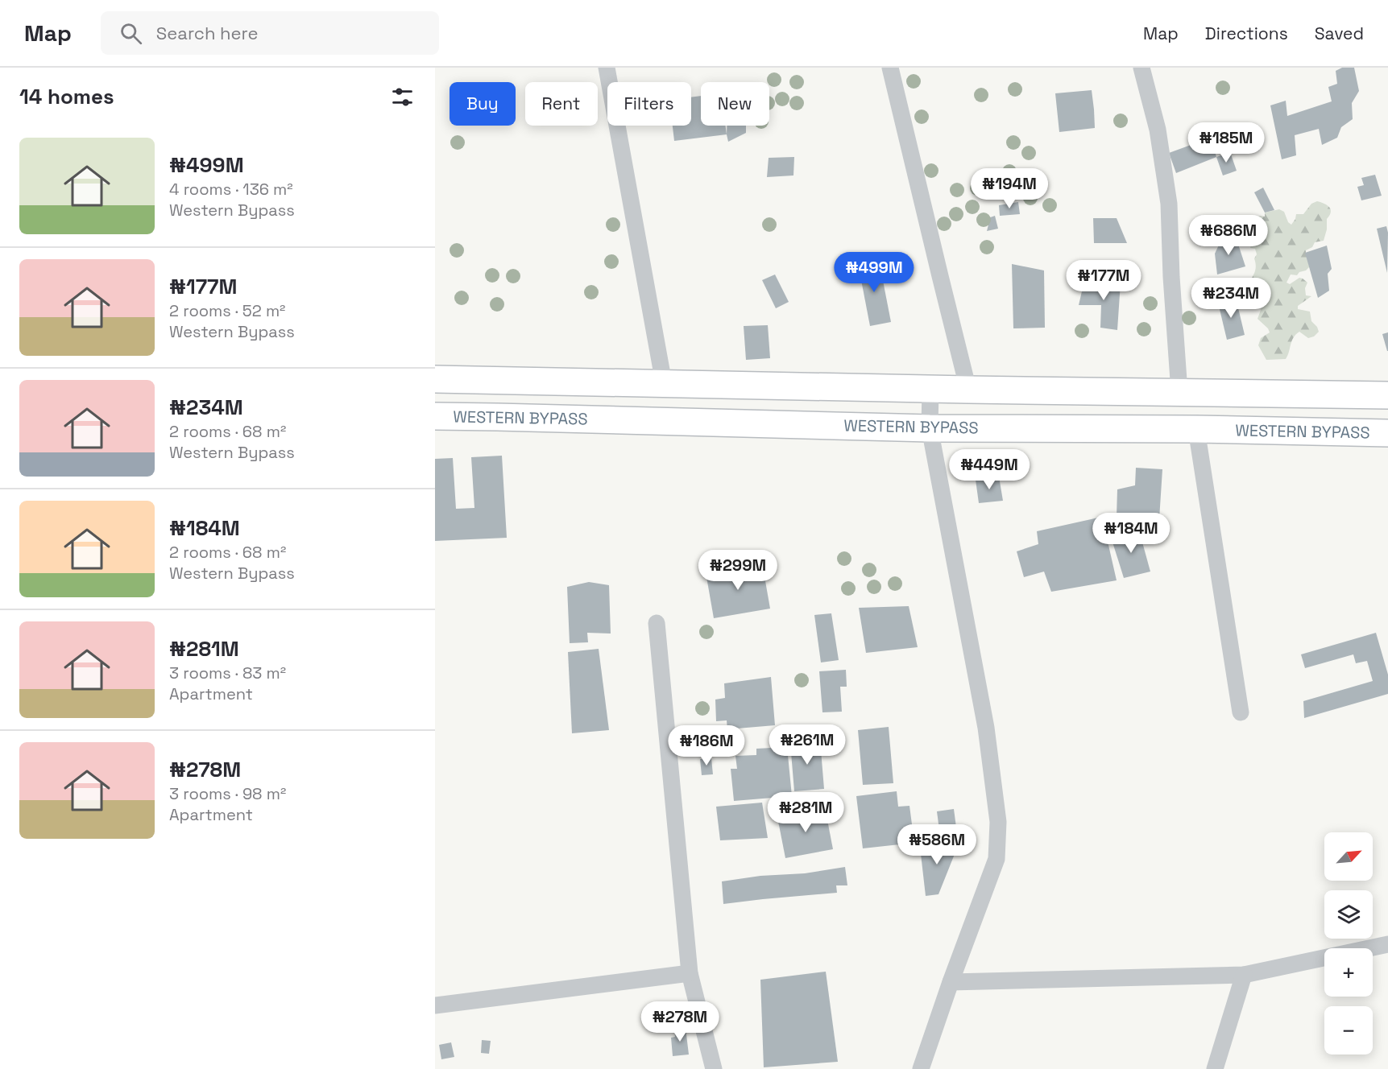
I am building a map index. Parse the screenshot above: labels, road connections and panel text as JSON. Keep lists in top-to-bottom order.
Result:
{
  "streets": {
    "main road": ["WESTERN BYPASS"]
  },
  "north": "top right",
  "page": {
    "header": "Map",
    "search": "Search here",
    "nav": ["Map", "Directions", "Saved"],
    "heading": "14 homes",
    "chip": [
      "Buy",
      "Rent",
      "Filters",
      "New"
    ],
    "price": [
      "₦185M",
      "₦194M",
      "₦686M",
      "₦499M",
      "₦177M",
      "₦234M",
      "₦449M",
      "₦184M",
      "₦299M",
      "₦261M",
      "₦186M",
      "₦281M",
      "₦586M",
      "₦278M"
    ],
    "list": [
      {
        "name": "₦499M",
        "note": "4 rooms · 136 m² · Western Bypass"
      },
      {
        "name": "₦177M",
        "note": "2 rooms · 52 m² · Western Bypass"
      },
      {
        "name": "₦234M",
        "note": "2 rooms · 68 m² · Western Bypass"
      },
      {
        "name": "₦184M",
        "note": "2 rooms · 68 m² · Western Bypass"
      },
      {
        "name": "₦281M",
        "note": "3 rooms · 83 m² · Apartment"
      },
      {
        "name": "₦278M",
        "note": "3 rooms · 98 m² · Apartment"
      }
    ],
    "map_buttons": ["+", "−"]
  }
}
